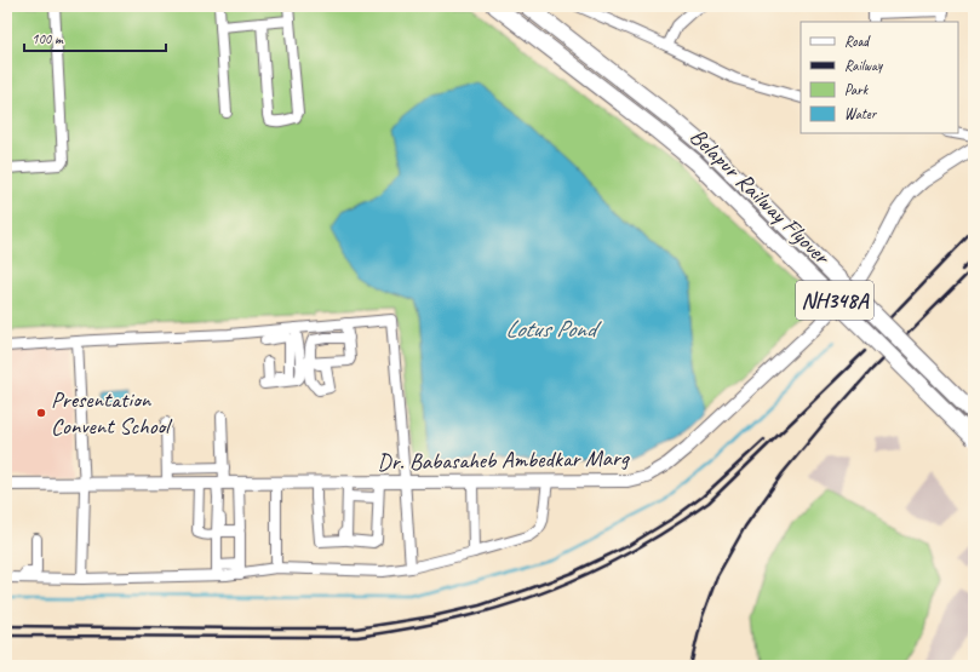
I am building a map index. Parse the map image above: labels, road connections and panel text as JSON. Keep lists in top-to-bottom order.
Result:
{
  "streets": {
    "highway": ["Belapur Railway Flyover", "NH348A"],
    "street": ["Dr. Babasaheb Ambedkar Marg"]
  },
  "water": ["Lotus Pond"],
  "places": ["Presentation Convent School"],
  "legend": [
    "Road",
    "Railway",
    "Park",
    "Water"
  ],
  "scale_bar": "100 m"
}
